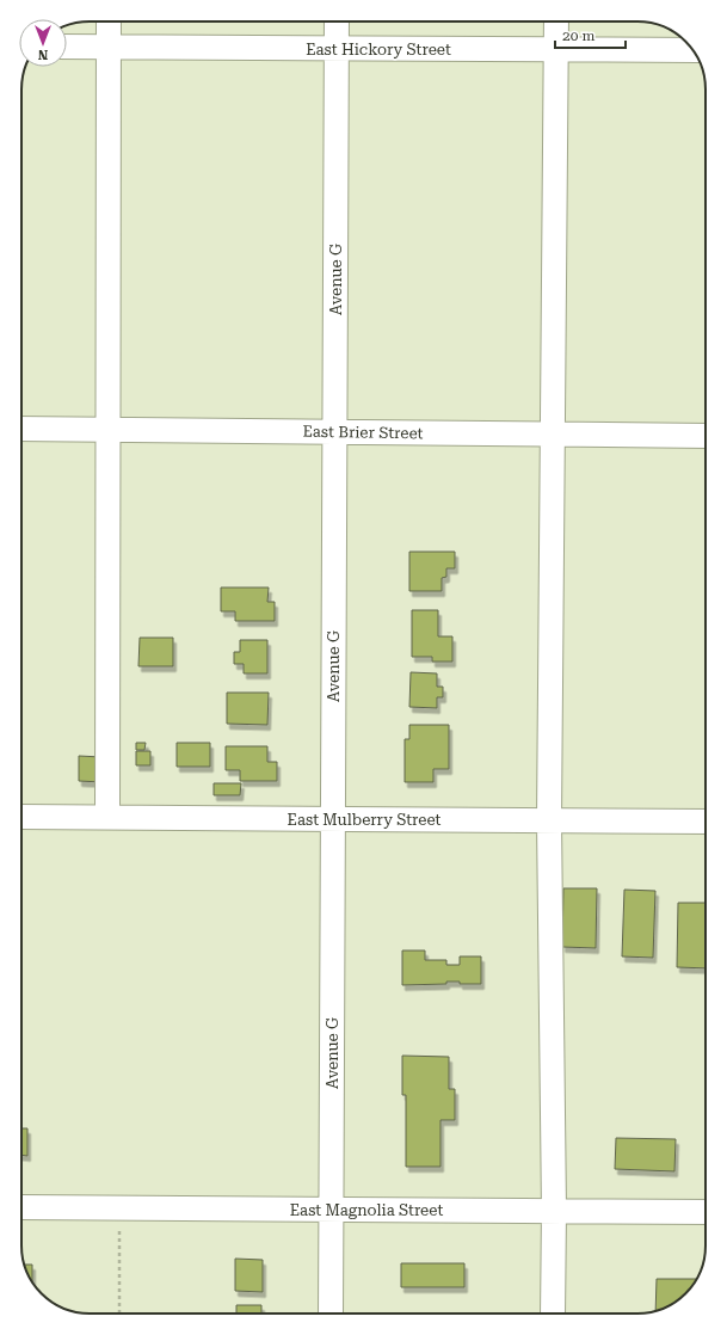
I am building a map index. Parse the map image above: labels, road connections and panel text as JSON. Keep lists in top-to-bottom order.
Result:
{
  "streets": {
    "street": [
      "East Hickory Street",
      "Avenue G",
      "East Brier Street",
      "East Mulberry Street",
      "East Magnolia Street"
    ]
  },
  "crossings": [
    ["East Hickory Street", "Avenue G"],
    ["Avenue G", "East Brier Street"],
    ["Avenue G", "East Mulberry Street"],
    ["Avenue G", "East Magnolia Street"]
  ],
  "scale_bar": "20 m",
  "north": "bottom"
}
